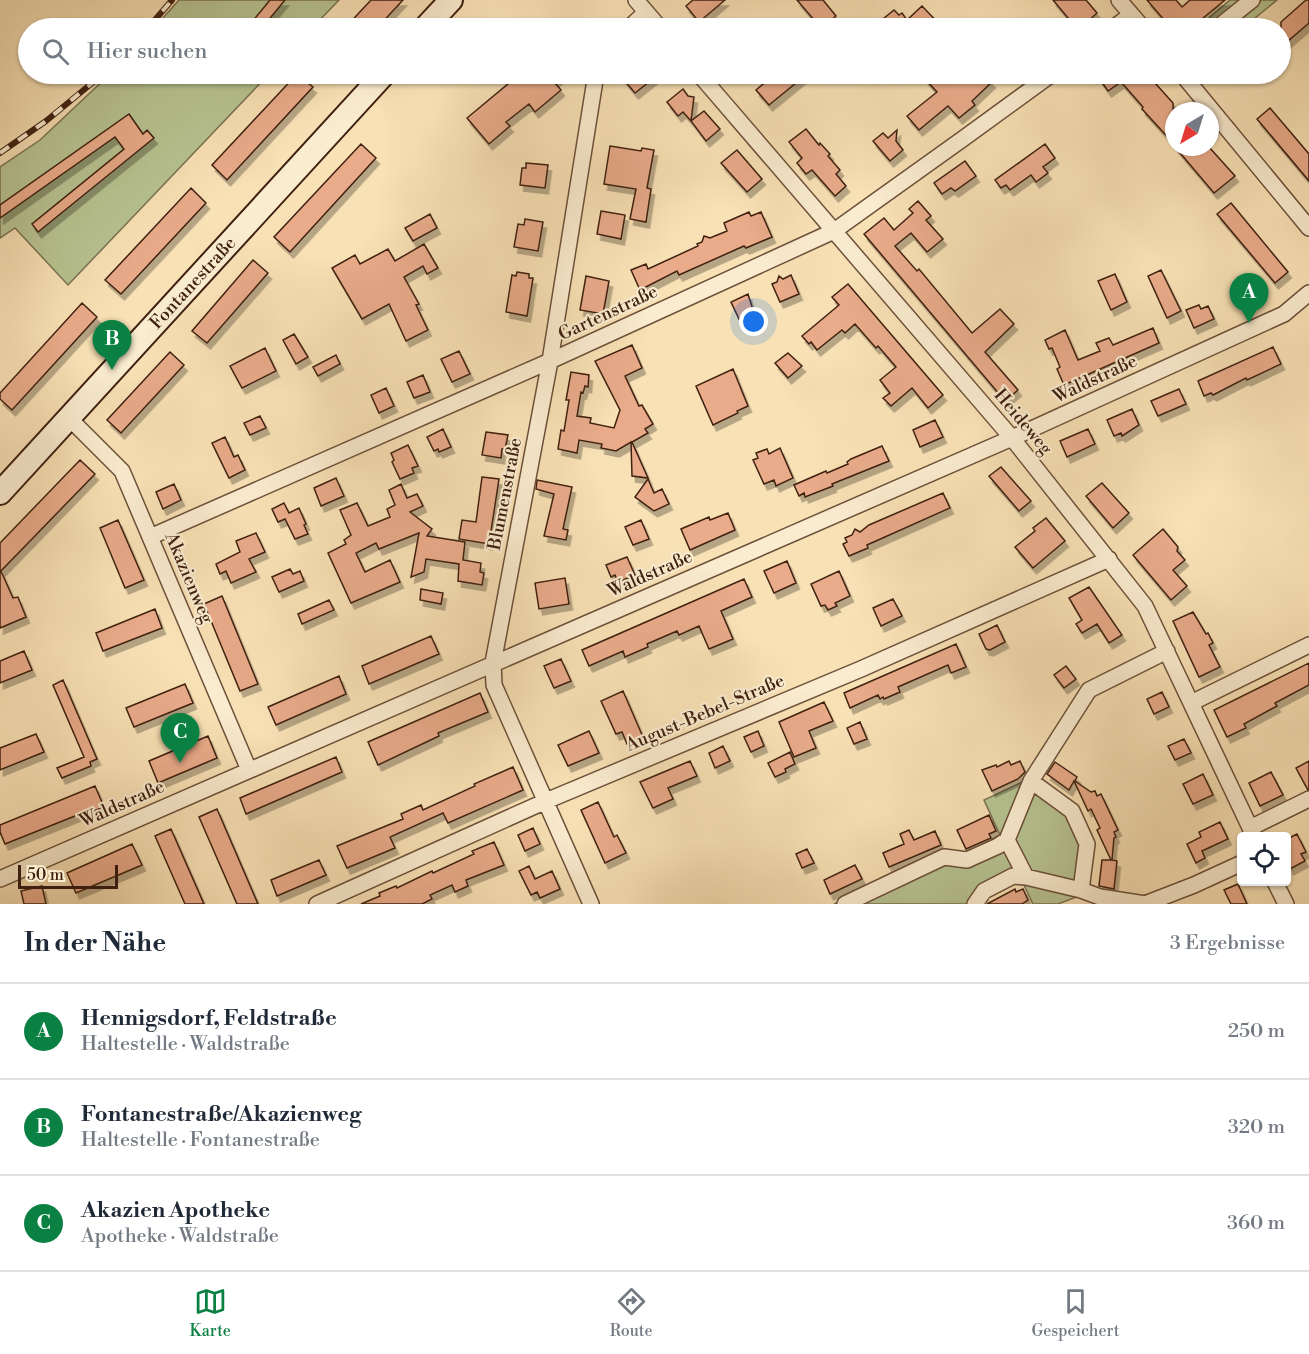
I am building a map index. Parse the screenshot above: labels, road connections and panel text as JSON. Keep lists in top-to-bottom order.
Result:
{
  "streets": {
    "street": [
      "Fontanestraße",
      "Gartenstraße",
      "Waldstraße",
      "Heideweg",
      "Blumenstraße",
      "Akazienweg",
      "August-Bebel-Straße"
    ]
  },
  "crossings": [
    ["Fontanestraße", "Akazienweg"],
    ["Gartenstraße", "Heideweg"],
    ["Gartenstraße", "Blumenstraße"],
    ["Gartenstraße", "Akazienweg"],
    ["Waldstraße", "Heideweg"],
    ["Waldstraße", "Blumenstraße"],
    ["Waldstraße", "Akazienweg"],
    ["Heideweg", "August-Bebel-Straße"],
    ["Blumenstraße", "August-Bebel-Straße"]
  ],
  "scale_bar": "50 m",
  "north": "bottom left",
  "page": {
    "search": "Hier suchen",
    "pins": ["A", "B", "C"],
    "scale": "50 m",
    "heading": ["In der Nähe", "3 Ergebnisse"],
    "list": [
      {
        "mark": "A",
        "name": "Hennigsdorf, Feldstraße",
        "note": "Haltestelle · Waldstraße",
        "value": "250 m"
      },
      {
        "mark": "B",
        "name": "Fontanestraße/Akazienweg",
        "note": "Haltestelle · Fontanestraße",
        "value": "320 m"
      },
      {
        "mark": "C",
        "name": "Akazien Apotheke",
        "note": "Apotheke · Waldstraße",
        "value": "360 m"
      }
    ],
    "nav": ["Karte", "Route", "Gespeichert"]
  }
}
